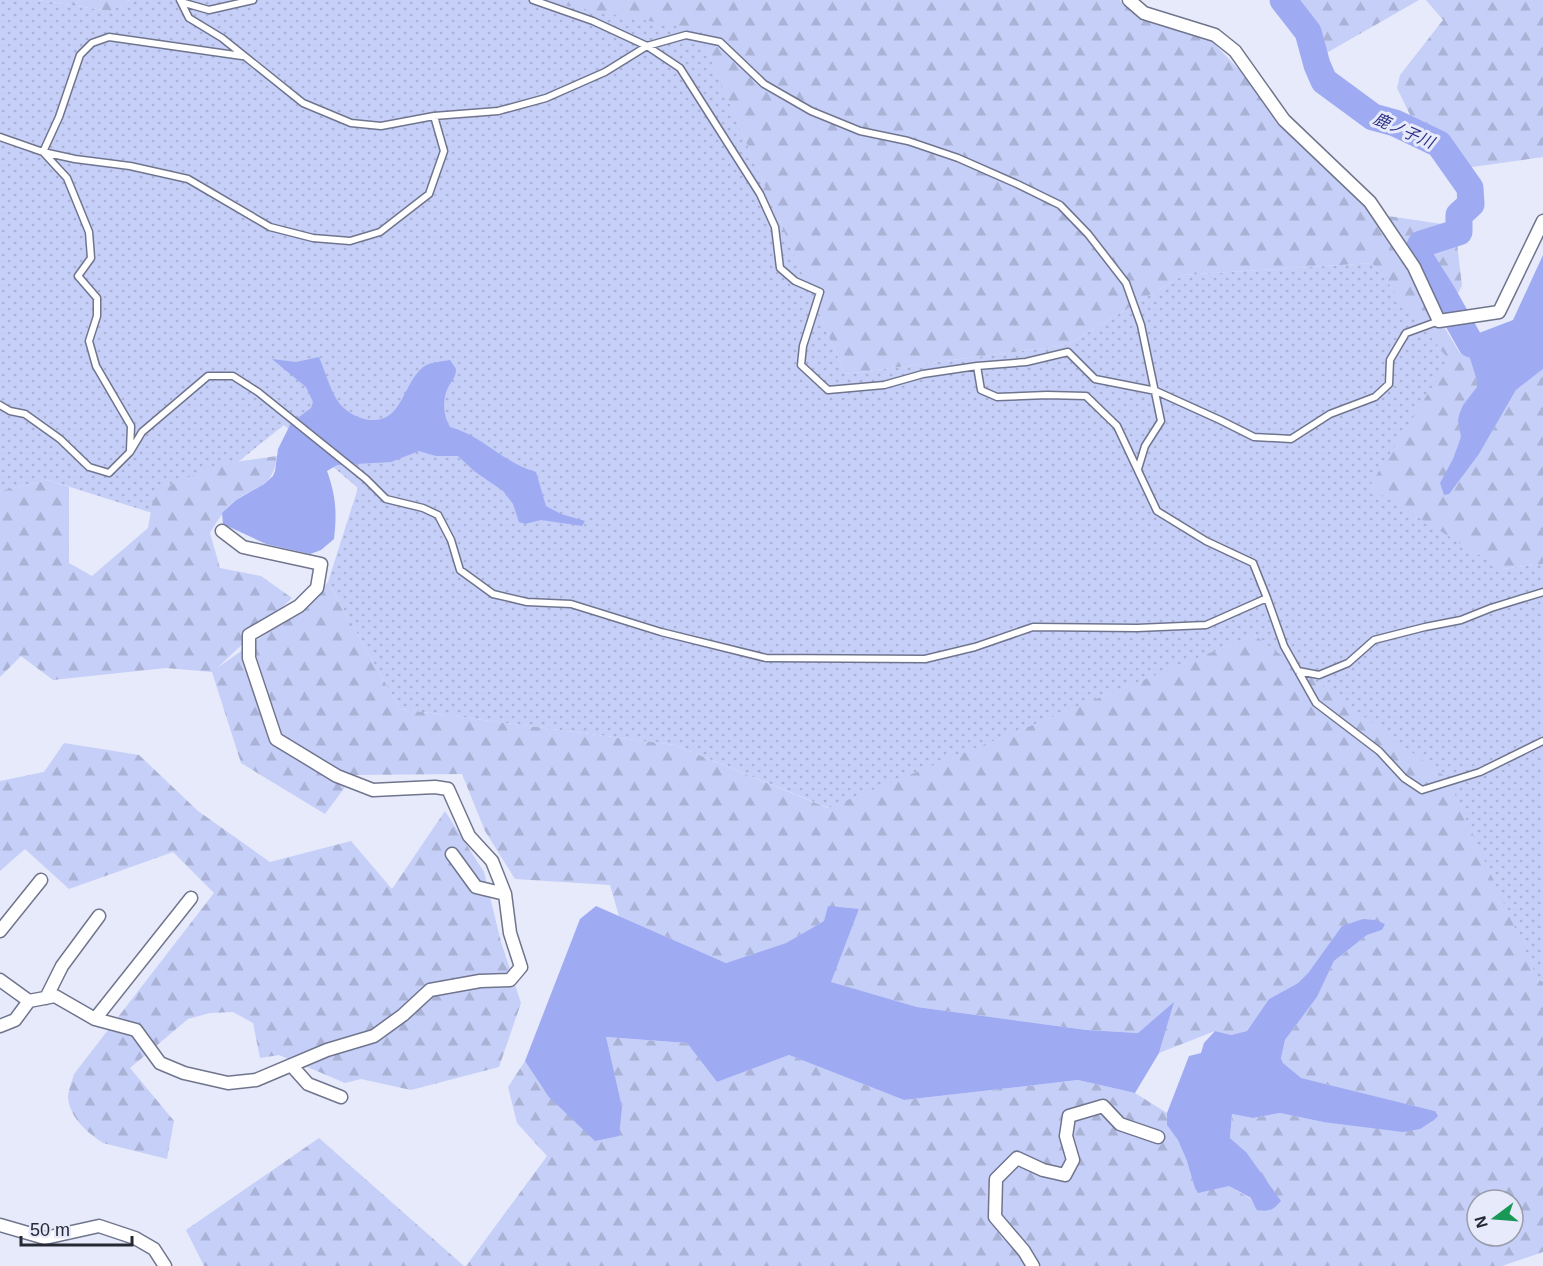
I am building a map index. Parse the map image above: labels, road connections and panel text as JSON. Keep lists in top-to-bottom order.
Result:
{
  "water": ["鹿ノ子川"],
  "scale_bar": "50 m",
  "north": "left"
}
